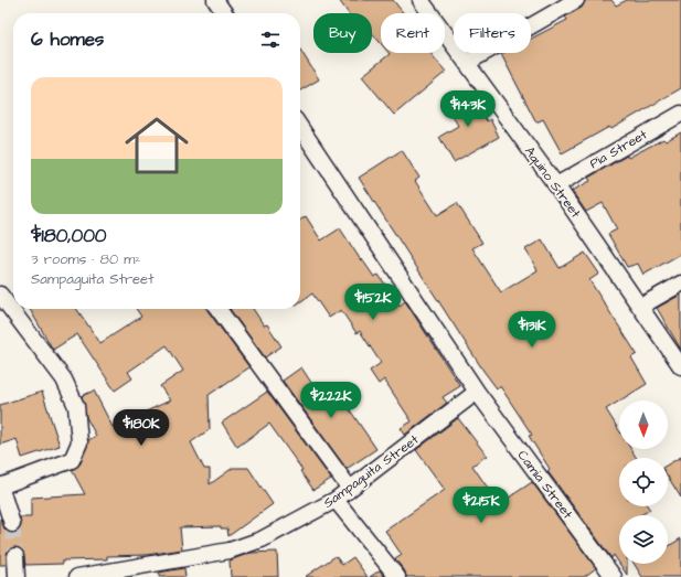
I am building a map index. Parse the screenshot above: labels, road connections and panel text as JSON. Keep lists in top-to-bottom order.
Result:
{
  "streets": {
    "street": [
      "Pia Street",
      "Aquino Street",
      "Sampaguita Street",
      "Camia Street"
    ]
  },
  "crossings": [
    ["Pia Street", "Aquino Street"],
    ["Sampaguita Street", "Camia Street"]
  ],
  "north": "bottom",
  "page": {
    "chip": ["Buy", "Rent", "Filters"],
    "heading": "6 homes",
    "list": [
      {
        "name": "$180,000",
        "note": "3 rooms · 80 m² · Sampaguita Street"
      }
    ],
    "price": [
      "$143K",
      "$152K",
      "$131K",
      "$222K",
      "$180K",
      "$215K"
    ]
  }
}
